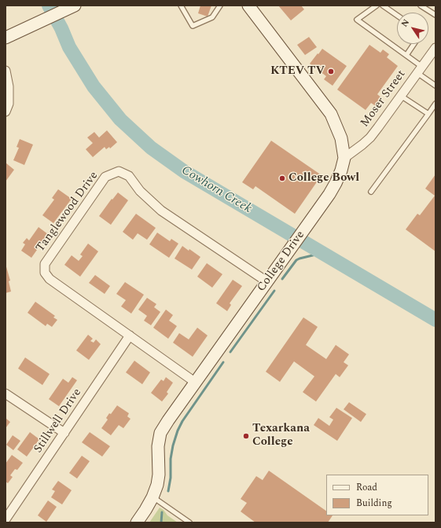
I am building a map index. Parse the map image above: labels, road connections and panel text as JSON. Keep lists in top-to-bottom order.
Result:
{
  "streets": {
    "street": [
      "Moser Street",
      "Tanglewood Drive",
      "College Drive",
      "Stillwell Drive"
    ]
  },
  "crossings": [
    ["Moser Street", "College Drive"],
    ["Tanglewood Drive", "College Drive"],
    ["Tanglewood Drive", "Stillwell Drive"]
  ],
  "water": ["Cowhorn Creek"],
  "places": ["KTEV TV", "College Bowl", "Texarkana College"],
  "legend": ["Road", "Building"],
  "north": "top left"
}
